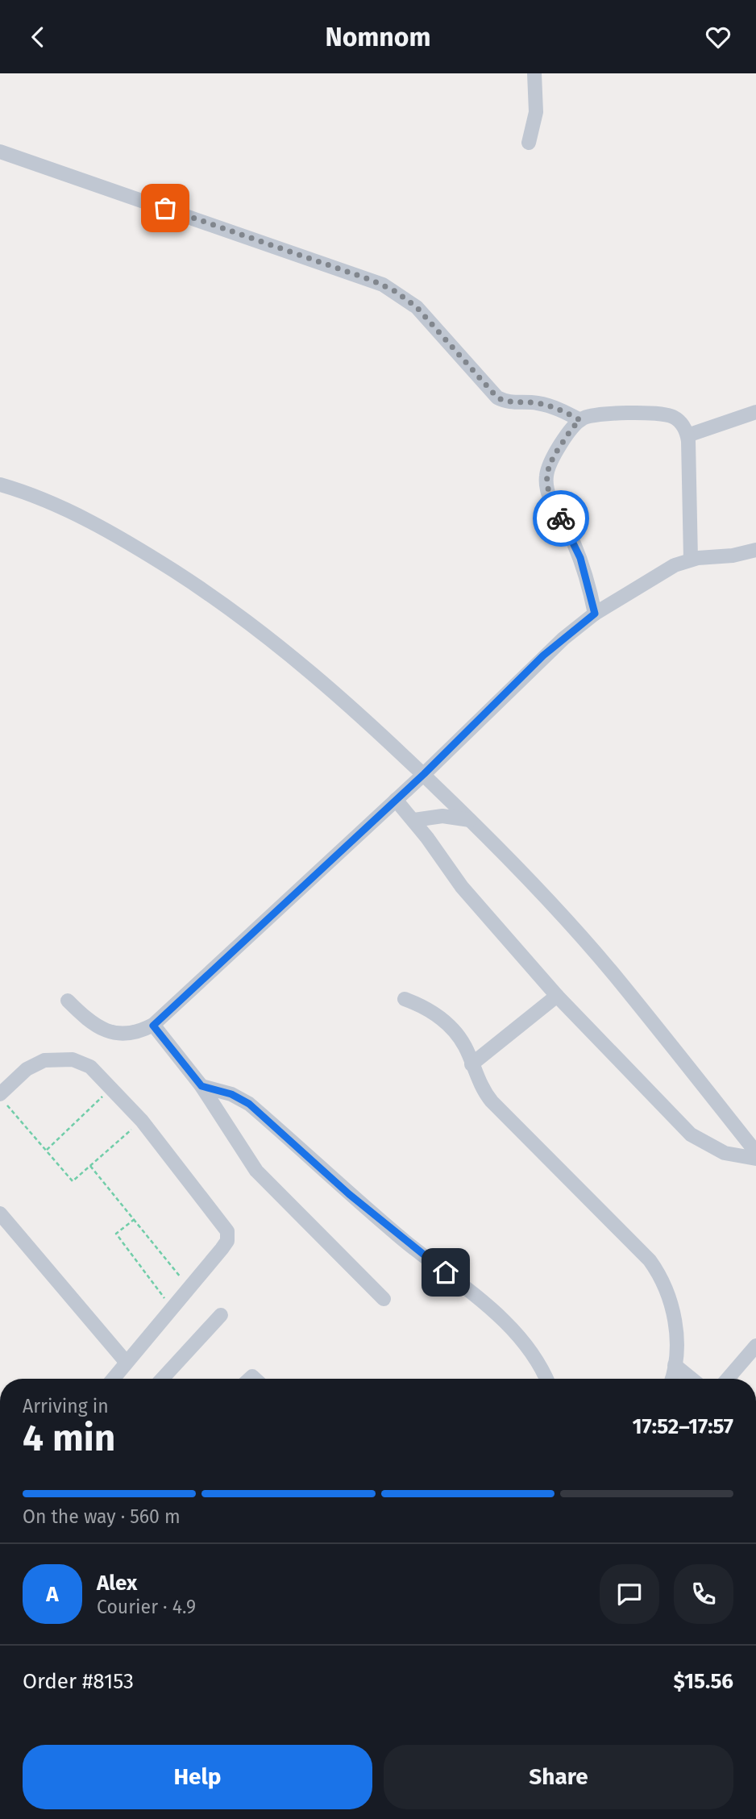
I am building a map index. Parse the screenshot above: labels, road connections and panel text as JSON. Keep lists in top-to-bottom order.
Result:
{
  "page": {
    "header": "Nomnom",
    "heading": ["4 min", "Arriving in", "17:52–17:57"],
    "panel": [
      "Alex",
      "Courier · 4.9",
      "Order #8153",
      "$15.56"
    ],
    "bar": "On the way · 560 m",
    "round": "A",
    "buttons": ["Help", "Share"]
  }
}
